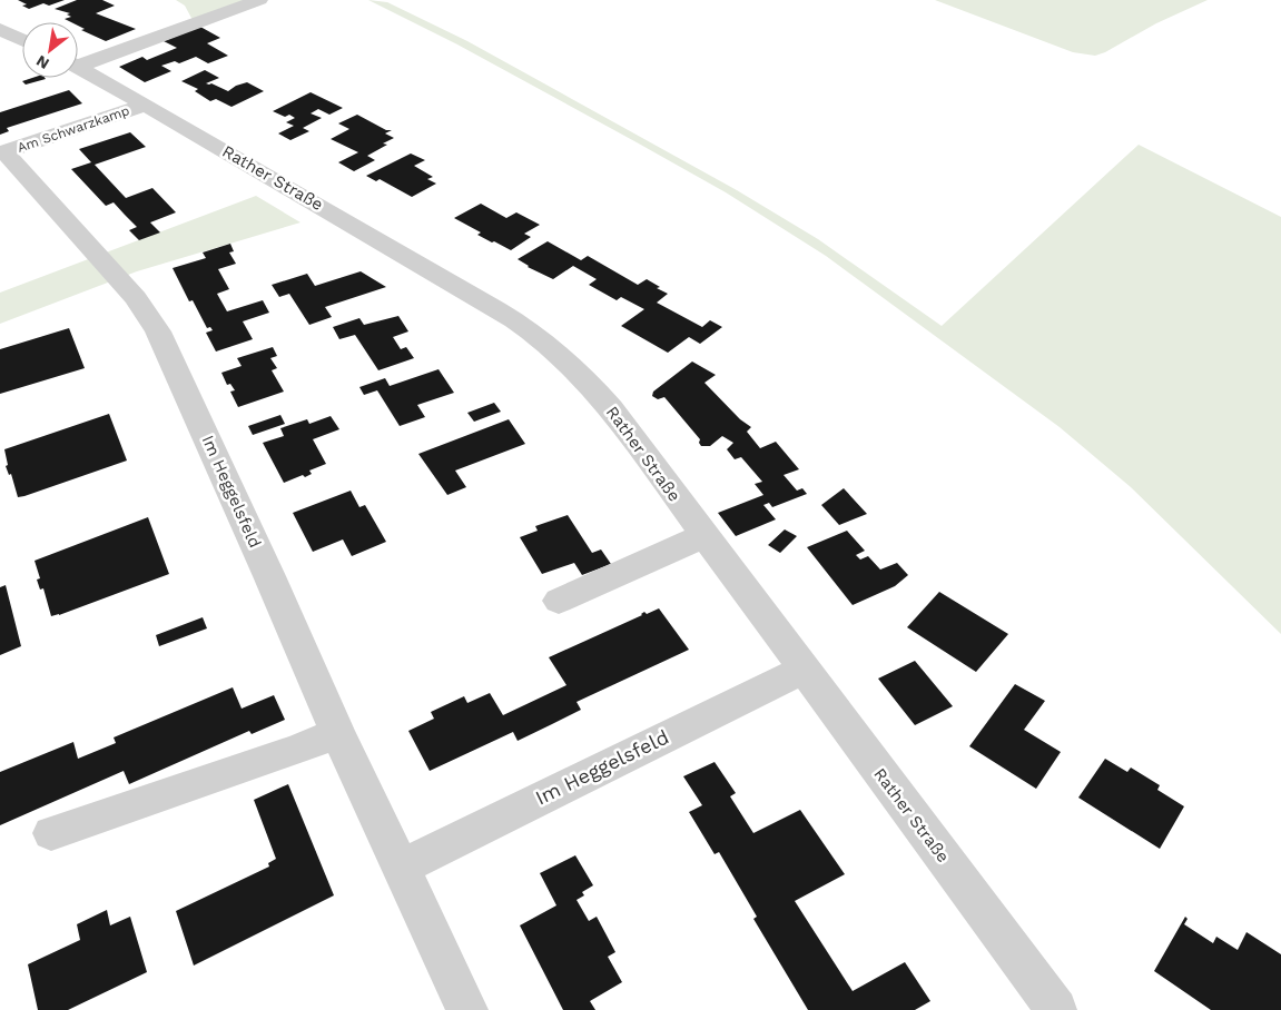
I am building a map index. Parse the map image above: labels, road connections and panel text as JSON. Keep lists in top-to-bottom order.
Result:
{
  "streets": {
    "street": ["Am Schwarzkamp", "Rather Straße", "Im Heggelsfeld"]
  },
  "crossings": [
    ["Am Schwarzkamp", "Rather Straße"],
    ["Am Schwarzkamp", "Im Heggelsfeld"],
    ["Rather Straße", "Im Heggelsfeld"]
  ],
  "north": "bottom left"
}
